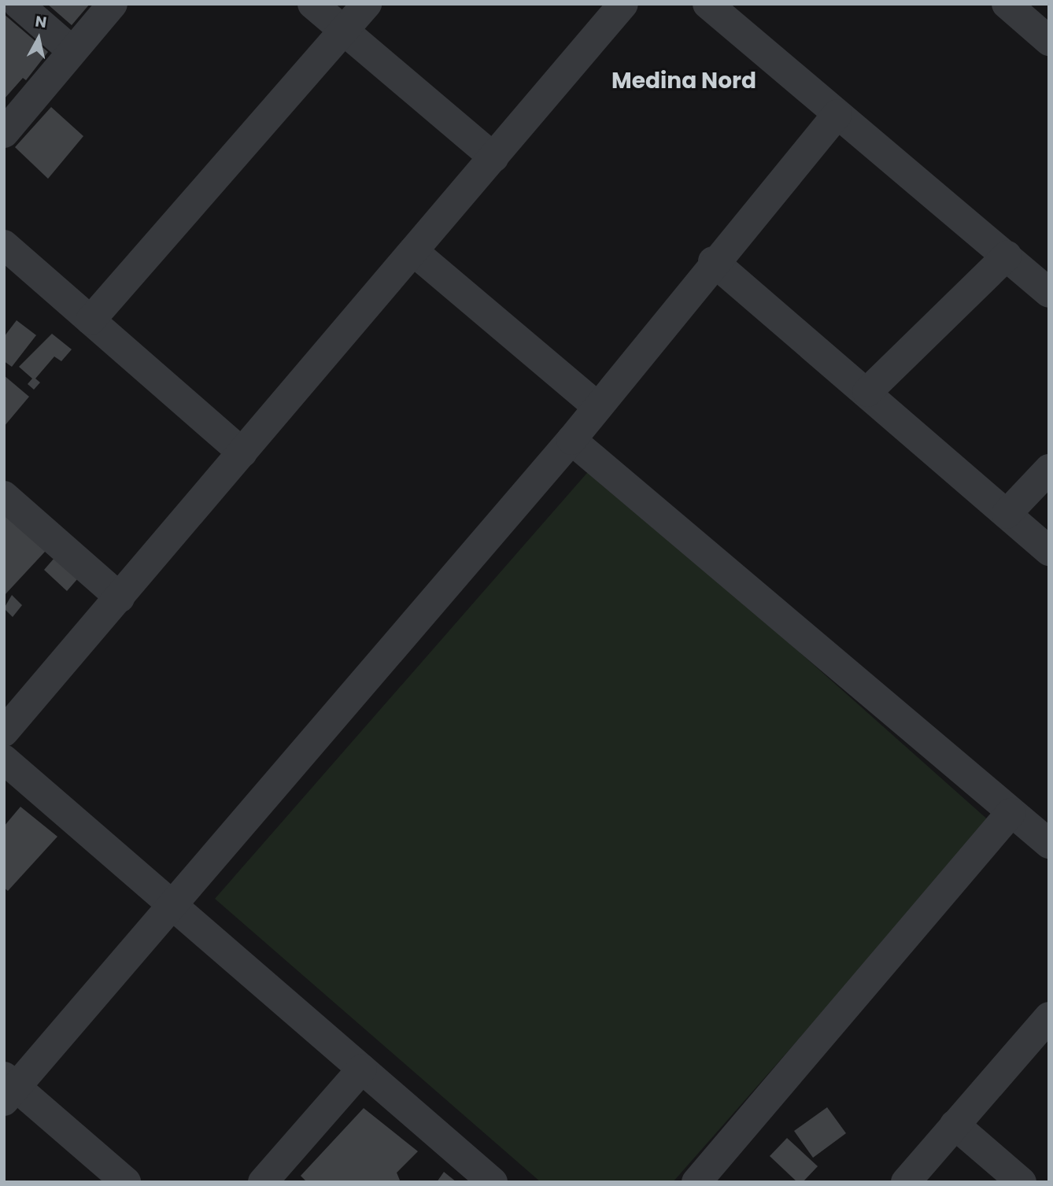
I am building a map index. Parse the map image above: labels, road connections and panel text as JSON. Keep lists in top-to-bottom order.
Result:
{
  "districts": ["Medina Nord"],
  "north": "top"
}
